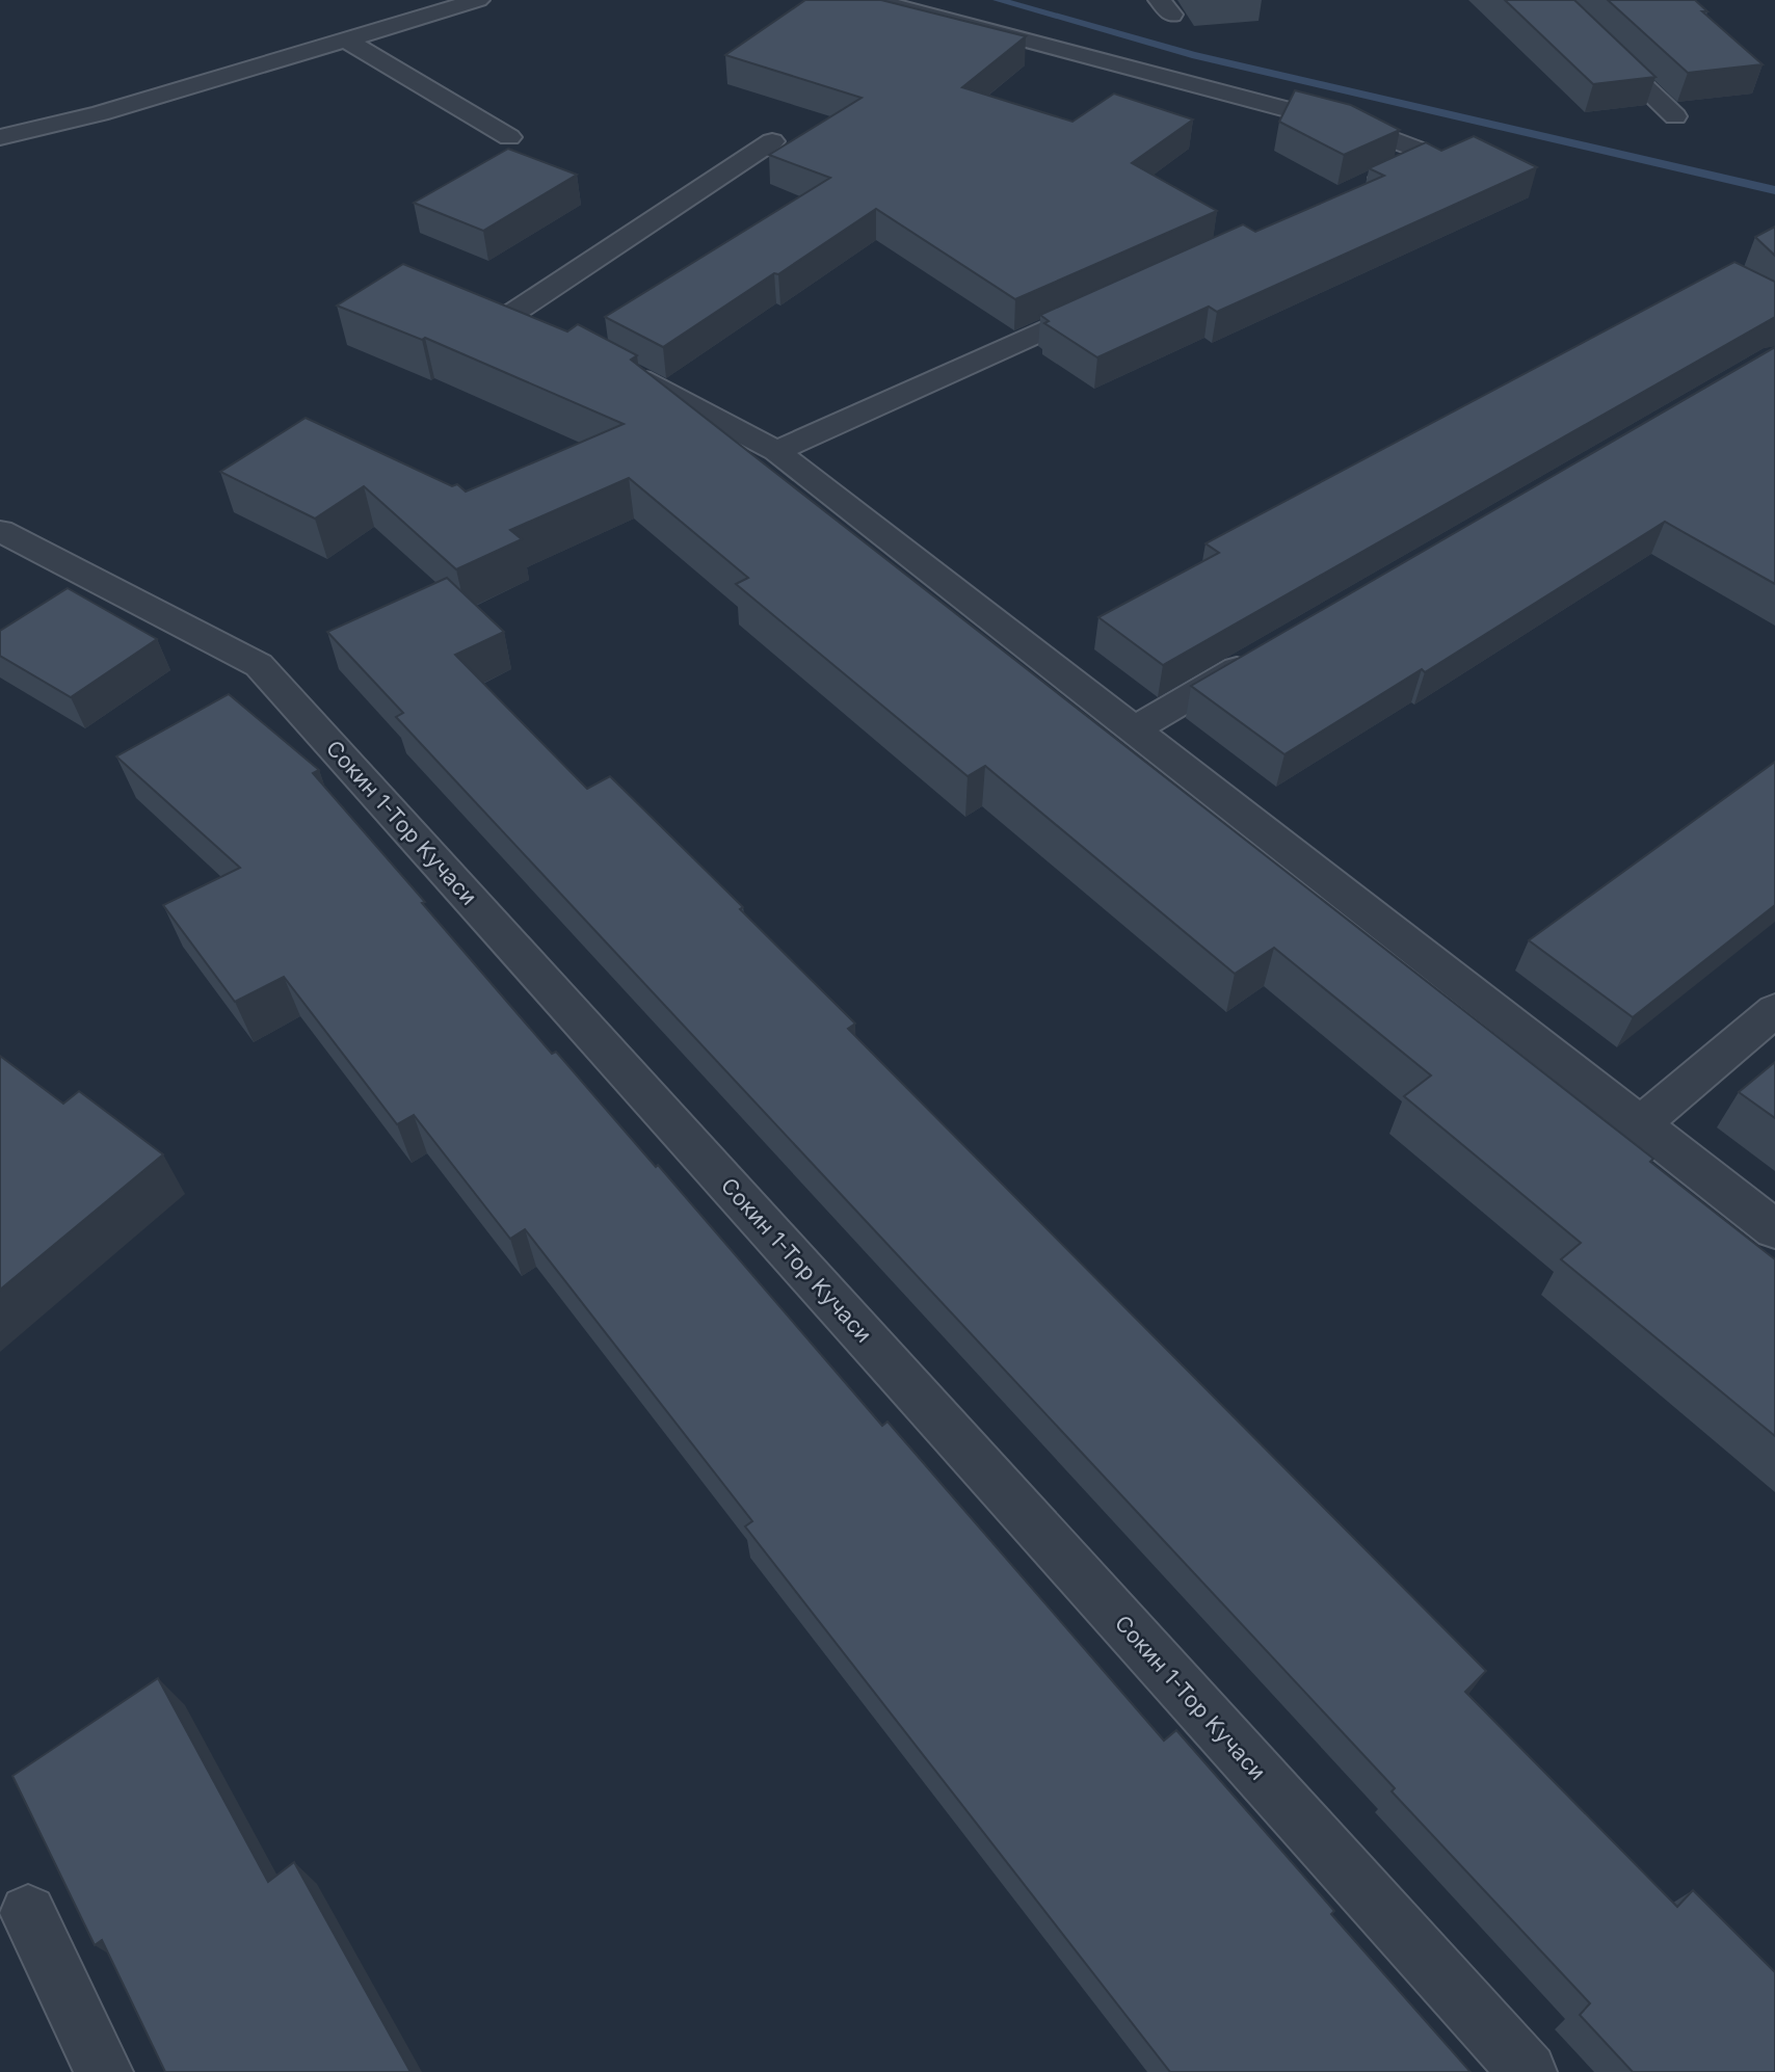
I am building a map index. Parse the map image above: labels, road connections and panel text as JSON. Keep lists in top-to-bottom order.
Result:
{
  "streets": {
    "street": ["Сокин 1-Тор Kучаси"]
  }
}
